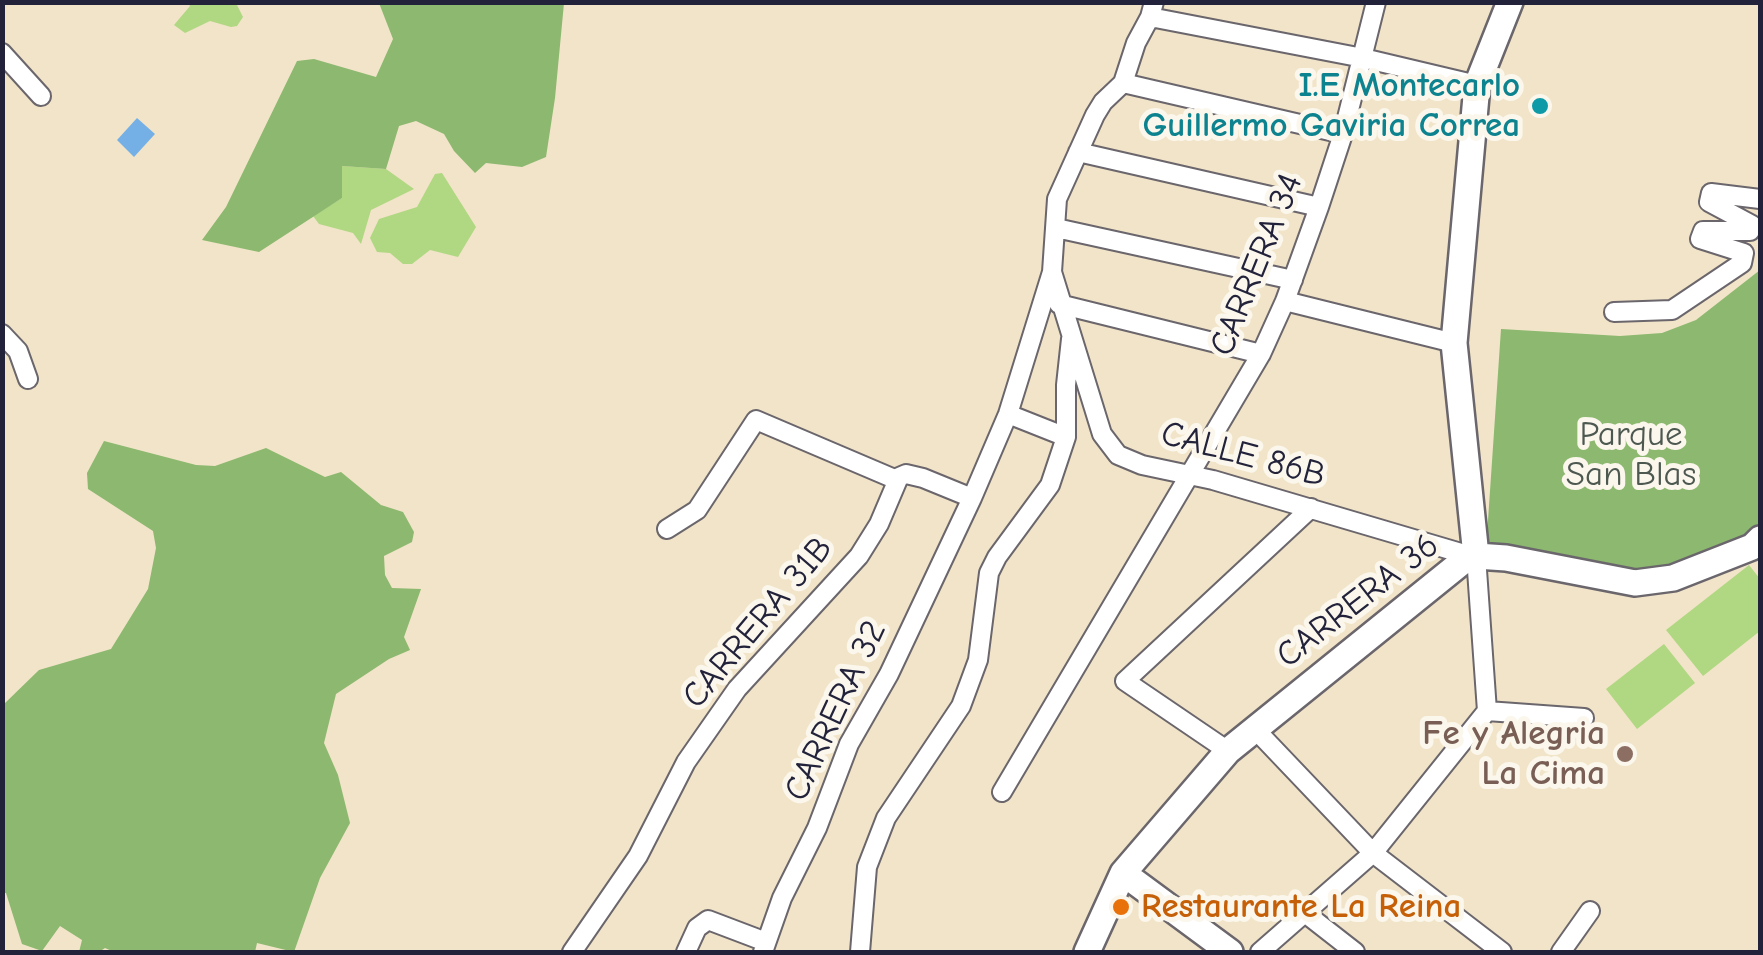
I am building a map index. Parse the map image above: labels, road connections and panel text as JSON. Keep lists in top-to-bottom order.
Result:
{
  "streets": {
    "main road": ["CALLE 86B", "CARRERA 36"],
    "street": ["CARRERA 34", "CARRERA 31B", "CARRERA 32"]
  },
  "crossings": [
    ["CARRERA 34", "CALLE 86B"],
    ["CALLE 86B", "CARRERA 36"]
  ],
  "parks": ["Parque San Blas"],
  "places": ["I.E Montecarlo Guillermo Gaviria Correa", "Fe y Alegria La Cima", "Restaurante La Reina"]
}
